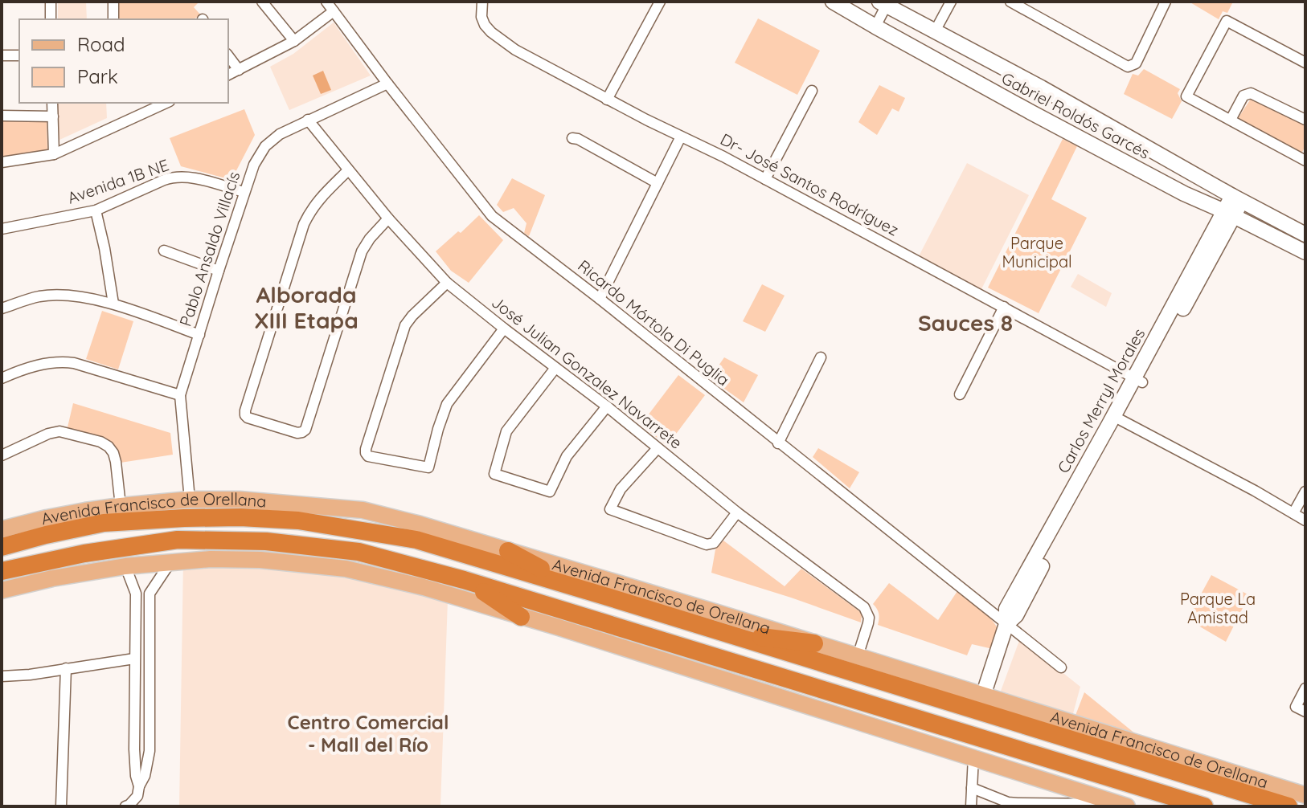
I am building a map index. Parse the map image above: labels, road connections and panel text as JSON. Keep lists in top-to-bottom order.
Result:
{
  "streets": {
    "highway": ["Avenida Francisco de Orellana"],
    "main road": ["Gabriel Roldós Garcés", "Carlos Merryl Morales"],
    "street": [
      "Avenida 1B NE",
      "Dr- José Santos Rodríguez",
      "Pablo Ansaldo Villacís",
      "Ricardo Mórtola Di Puglia",
      "José Julian Gonzalez Navarrete"
    ]
  },
  "crossings": [
    ["Gabriel Roldós Garcés", "Carlos Merryl Morales"],
    ["Avenida 1B NE", "Pablo Ansaldo Villacís"],
    ["Dr- José Santos Rodríguez", "Carlos Merryl Morales"],
    ["Pablo Ansaldo Villacís", "Ricardo Mórtola Di Puglia"],
    ["Pablo Ansaldo Villacís", "José Julian Gonzalez Navarrete"],
    ["Pablo Ansaldo Villacís", "Avenida Francisco de Orellana"],
    ["Ricardo Mórtola Di Puglia", "Carlos Merryl Morales"],
    ["José Julian Gonzalez Navarrete", "Avenida Francisco de Orellana"],
    ["Carlos Merryl Morales", "Avenida Francisco de Orellana"]
  ],
  "districts": ["Alborada XIII Etapa", "Sauces 8", "Centro Comercial - Mall del Río"],
  "parks": ["Parque Municipal", "Parque La Amistad"],
  "legend": ["Road", "Park"]
}
